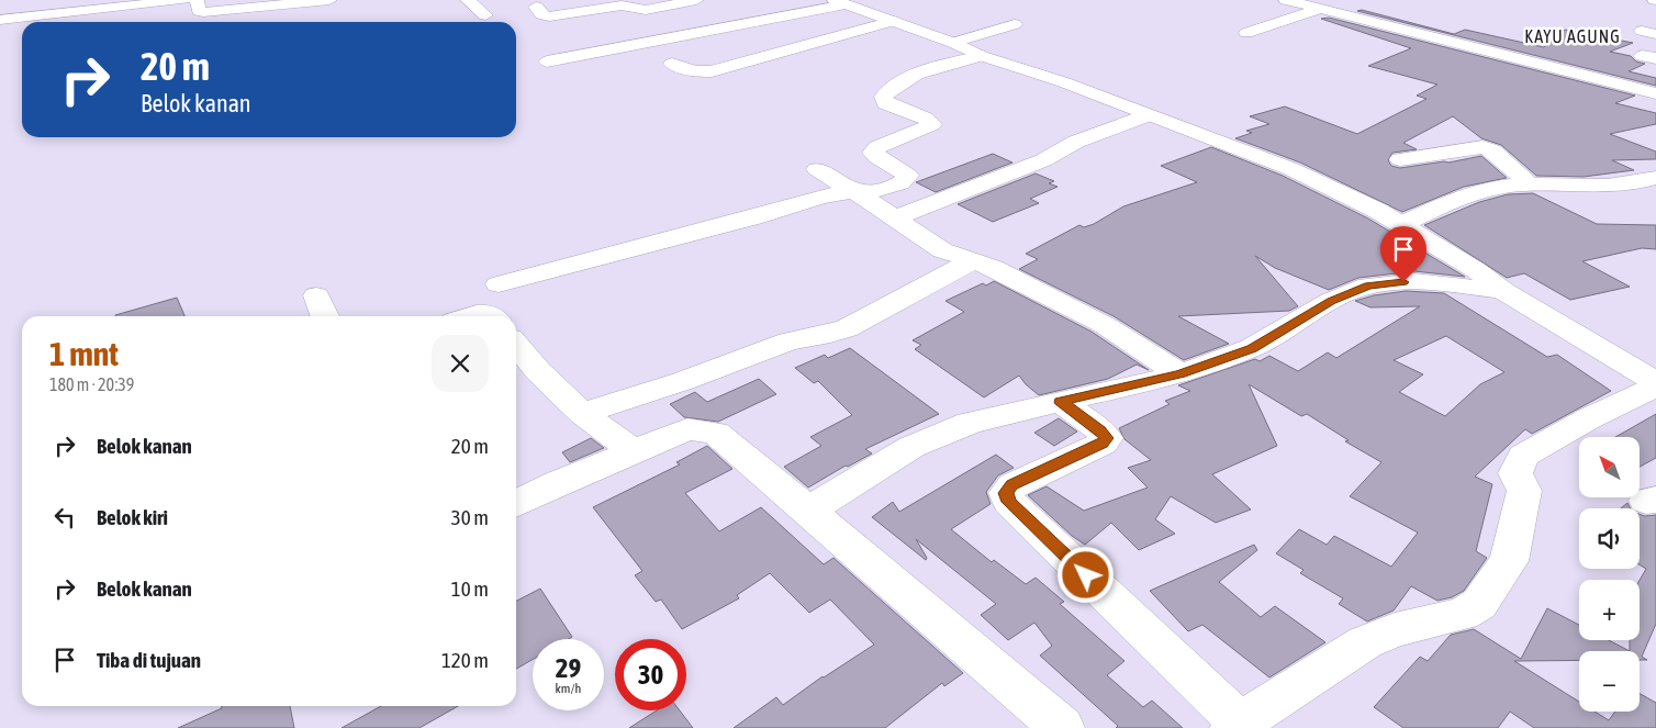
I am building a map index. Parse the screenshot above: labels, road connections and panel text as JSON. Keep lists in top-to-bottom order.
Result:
{
  "districts": ["KAYU AGUNG"],
  "north": "top left",
  "page": {
    "turn": ["20 m", "Belok kanan"],
    "heading": ["1 mnt", "180 m · 20:39"],
    "list": [
      {
        "name": "Belok kanan",
        "value": "20 m"
      },
      {
        "name": "Belok kiri",
        "value": "30 m"
      },
      {
        "name": "Belok kanan",
        "value": "10 m"
      },
      {
        "name": "Tiba di tujuan",
        "value": "120 m"
      }
    ],
    "map_buttons": ["+", "−"],
    "speed": "29 km/h",
    "limit": "30"
  }
}
